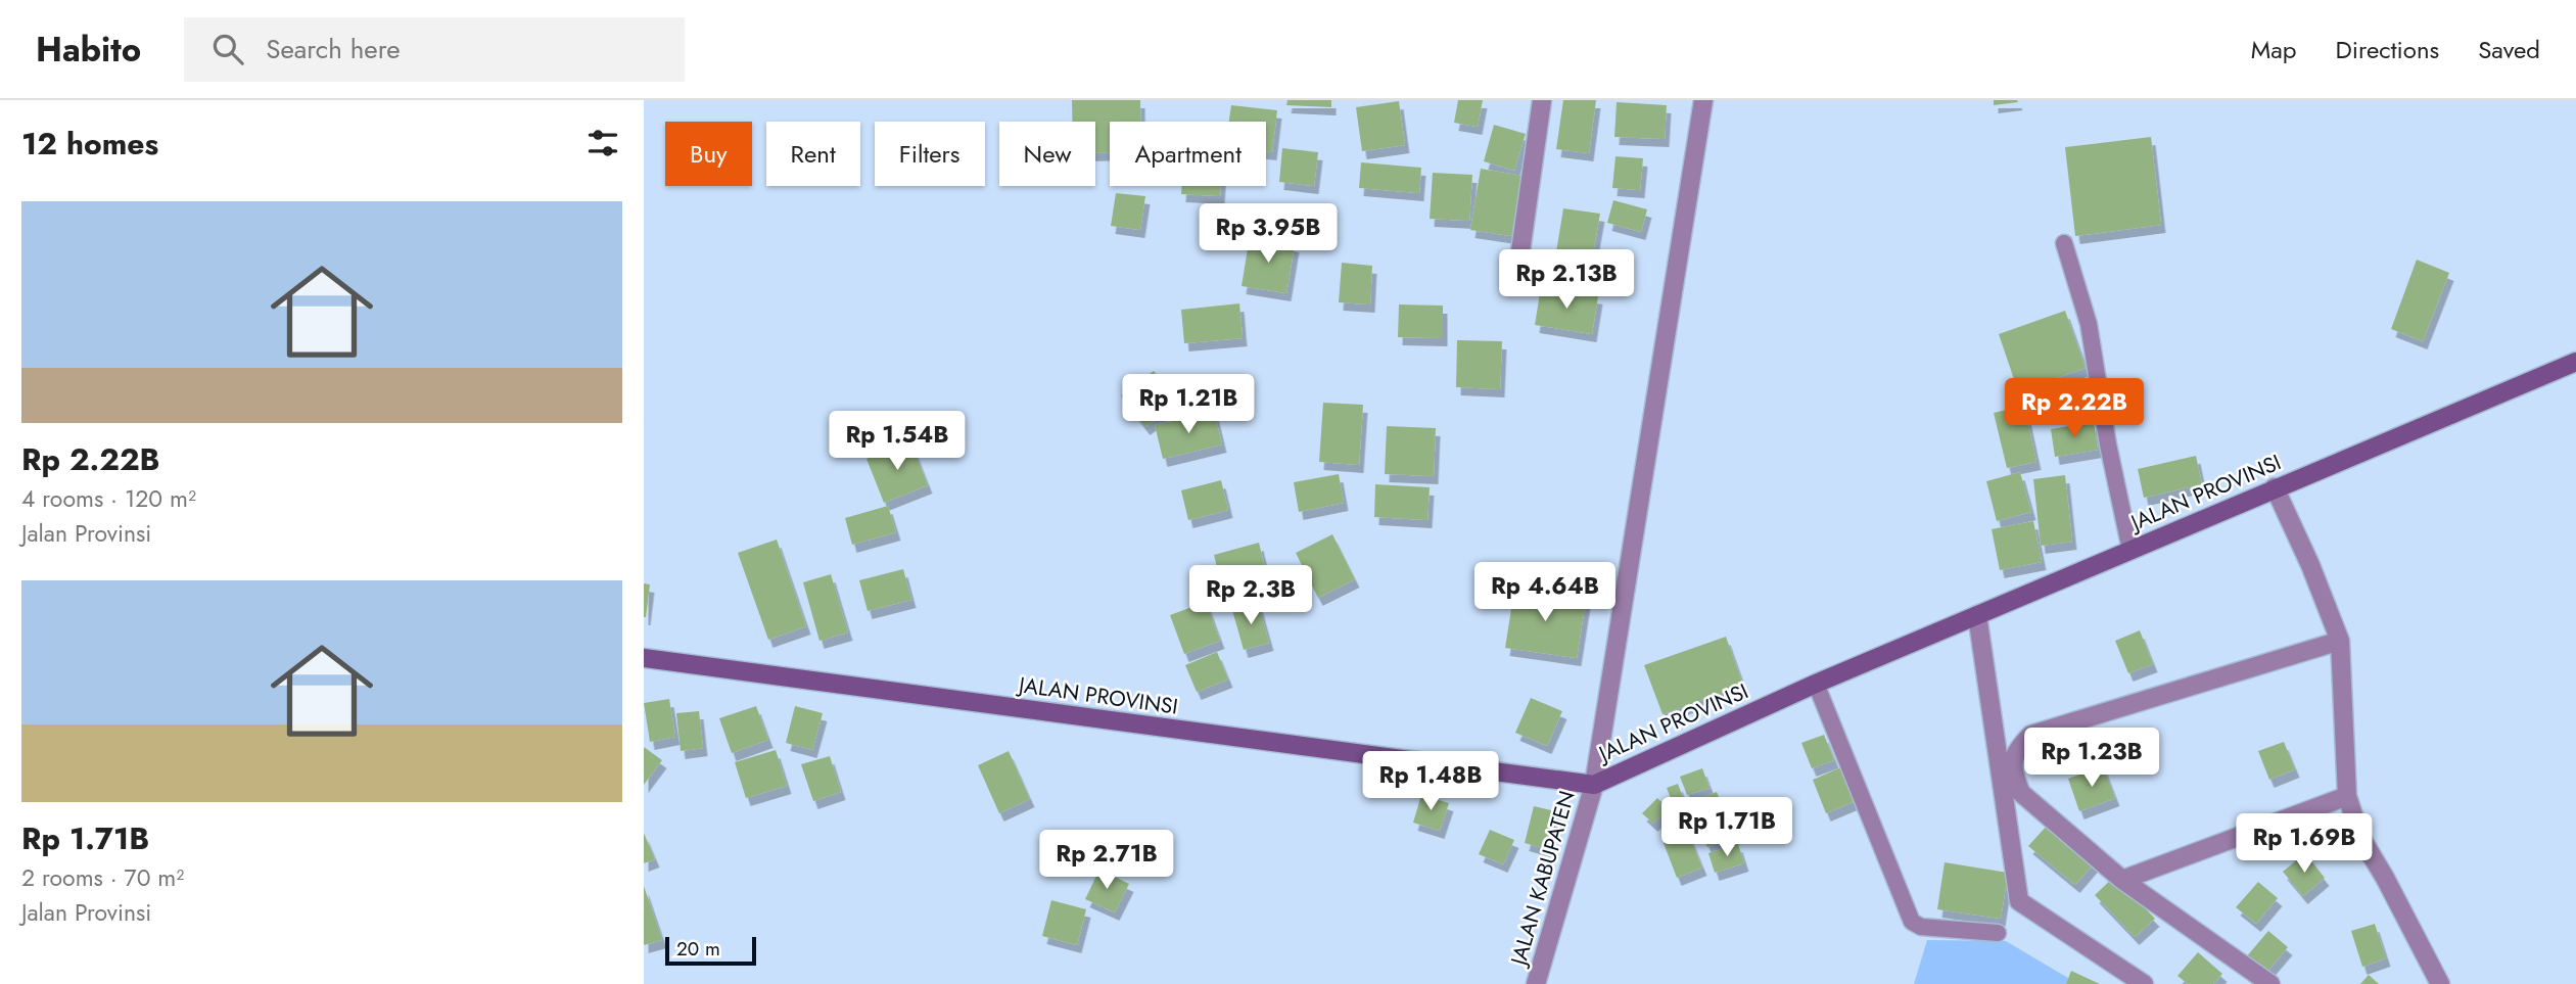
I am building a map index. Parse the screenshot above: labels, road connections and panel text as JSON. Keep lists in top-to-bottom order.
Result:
{
  "streets": {
    "main road": ["JALAN PROVINSI"],
    "street": ["JALAN KABUPATEN"]
  },
  "crossings": [
    ["JALAN PROVINSI", "JALAN KABUPATEN"]
  ],
  "scale_bar": "20 m",
  "page": {
    "header": "Habito",
    "search": "Search here",
    "nav": ["Map", "Directions", "Saved"],
    "heading": "12 homes",
    "chip": [
      "Buy",
      "Rent",
      "Filters",
      "New",
      "Apartment"
    ],
    "list": [
      {
        "name": "Rp 2.22B",
        "note": "4 rooms · 120 m² · Jalan Provinsi"
      },
      {
        "name": "Rp 1.71B",
        "note": "2 rooms · 70 m² · Jalan Provinsi"
      }
    ],
    "price": [
      "Rp 3.95B",
      "Rp 2.13B",
      "Rp 1.21B",
      "Rp 2.22B",
      "Rp 1.54B",
      "Rp 4.64B",
      "Rp 2.3B",
      "Rp 1.23B",
      "Rp 1.48B",
      "Rp 1.71B",
      "Rp 1.69B",
      "Rp 2.71B"
    ],
    "scale": "20 m"
  }
}
